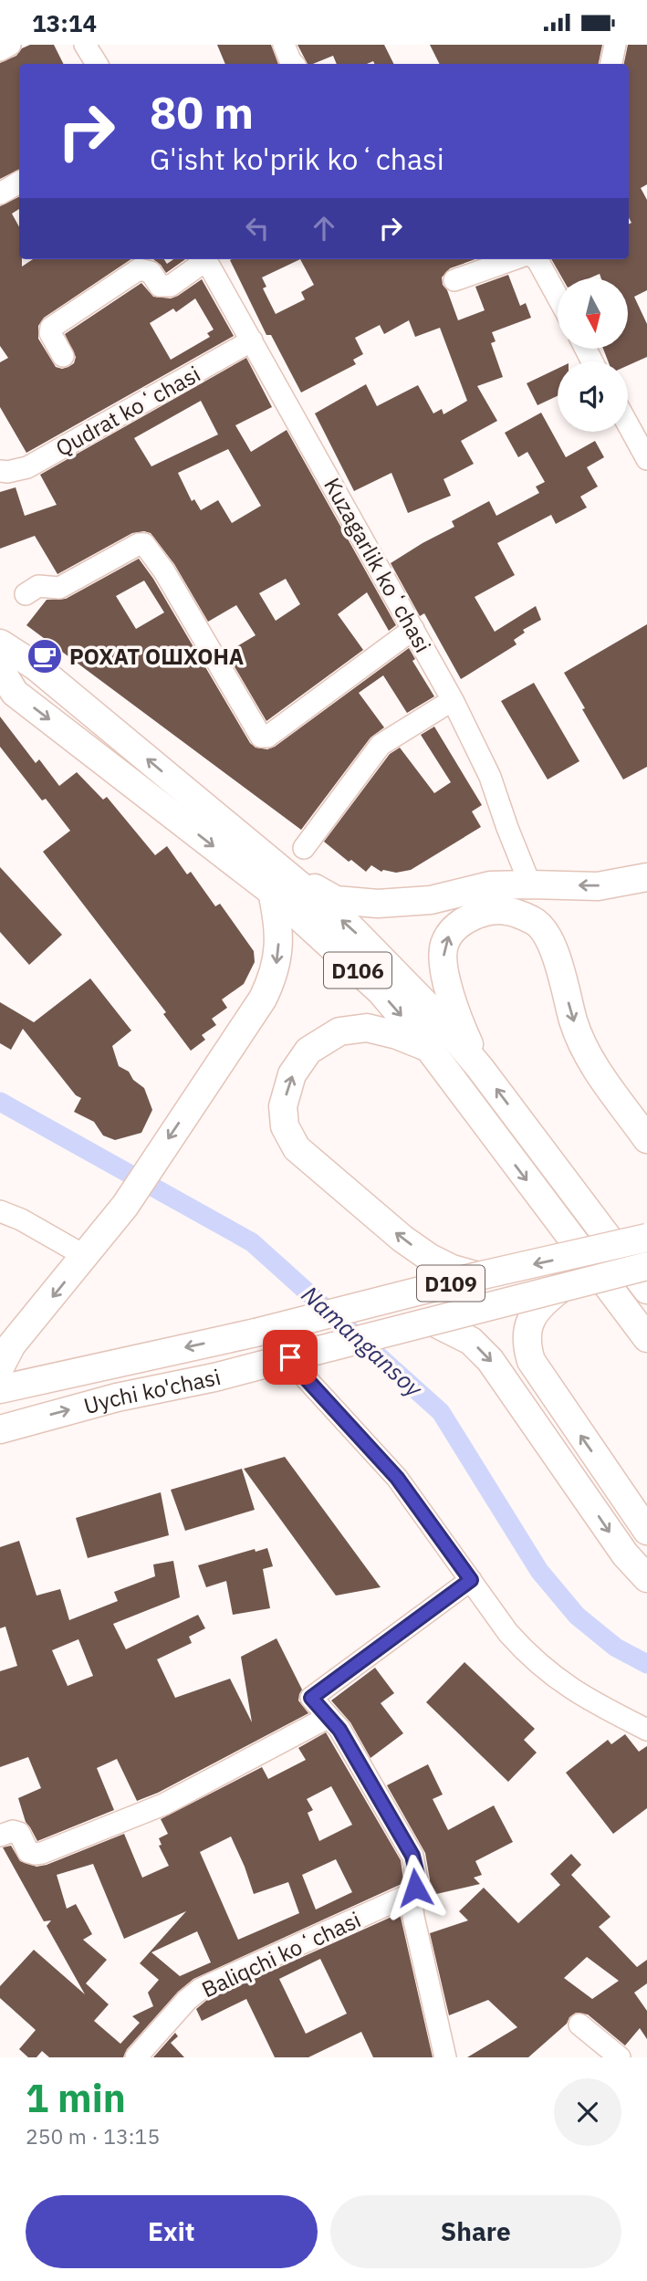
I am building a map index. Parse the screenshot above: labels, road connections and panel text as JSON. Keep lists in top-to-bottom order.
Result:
{
  "streets": {
    "main road": ["D106", "D109", "Uychi ko'chasi"],
    "street": ["Qudrat koʻchasi", "Kuzagarlik koʻchasi", "Baliqchi koʻchasi"]
  },
  "crossings": [
    ["Qudrat koʻchasi", "Kuzagarlik koʻchasi"],
    ["D109", "Uychi ko'chasi"]
  ],
  "water": ["Namangansoy"],
  "places": {
    "cafe": ["РОХАТ ОШХОНА"]
  },
  "north": "bottom",
  "page": {
    "status": "13:14",
    "turn": ["80 m", "G'isht ko'prik koʻchasi"],
    "heading": ["1 min", "250 m · 13:15"],
    "buttons": ["Exit", "Share"]
  }
}
